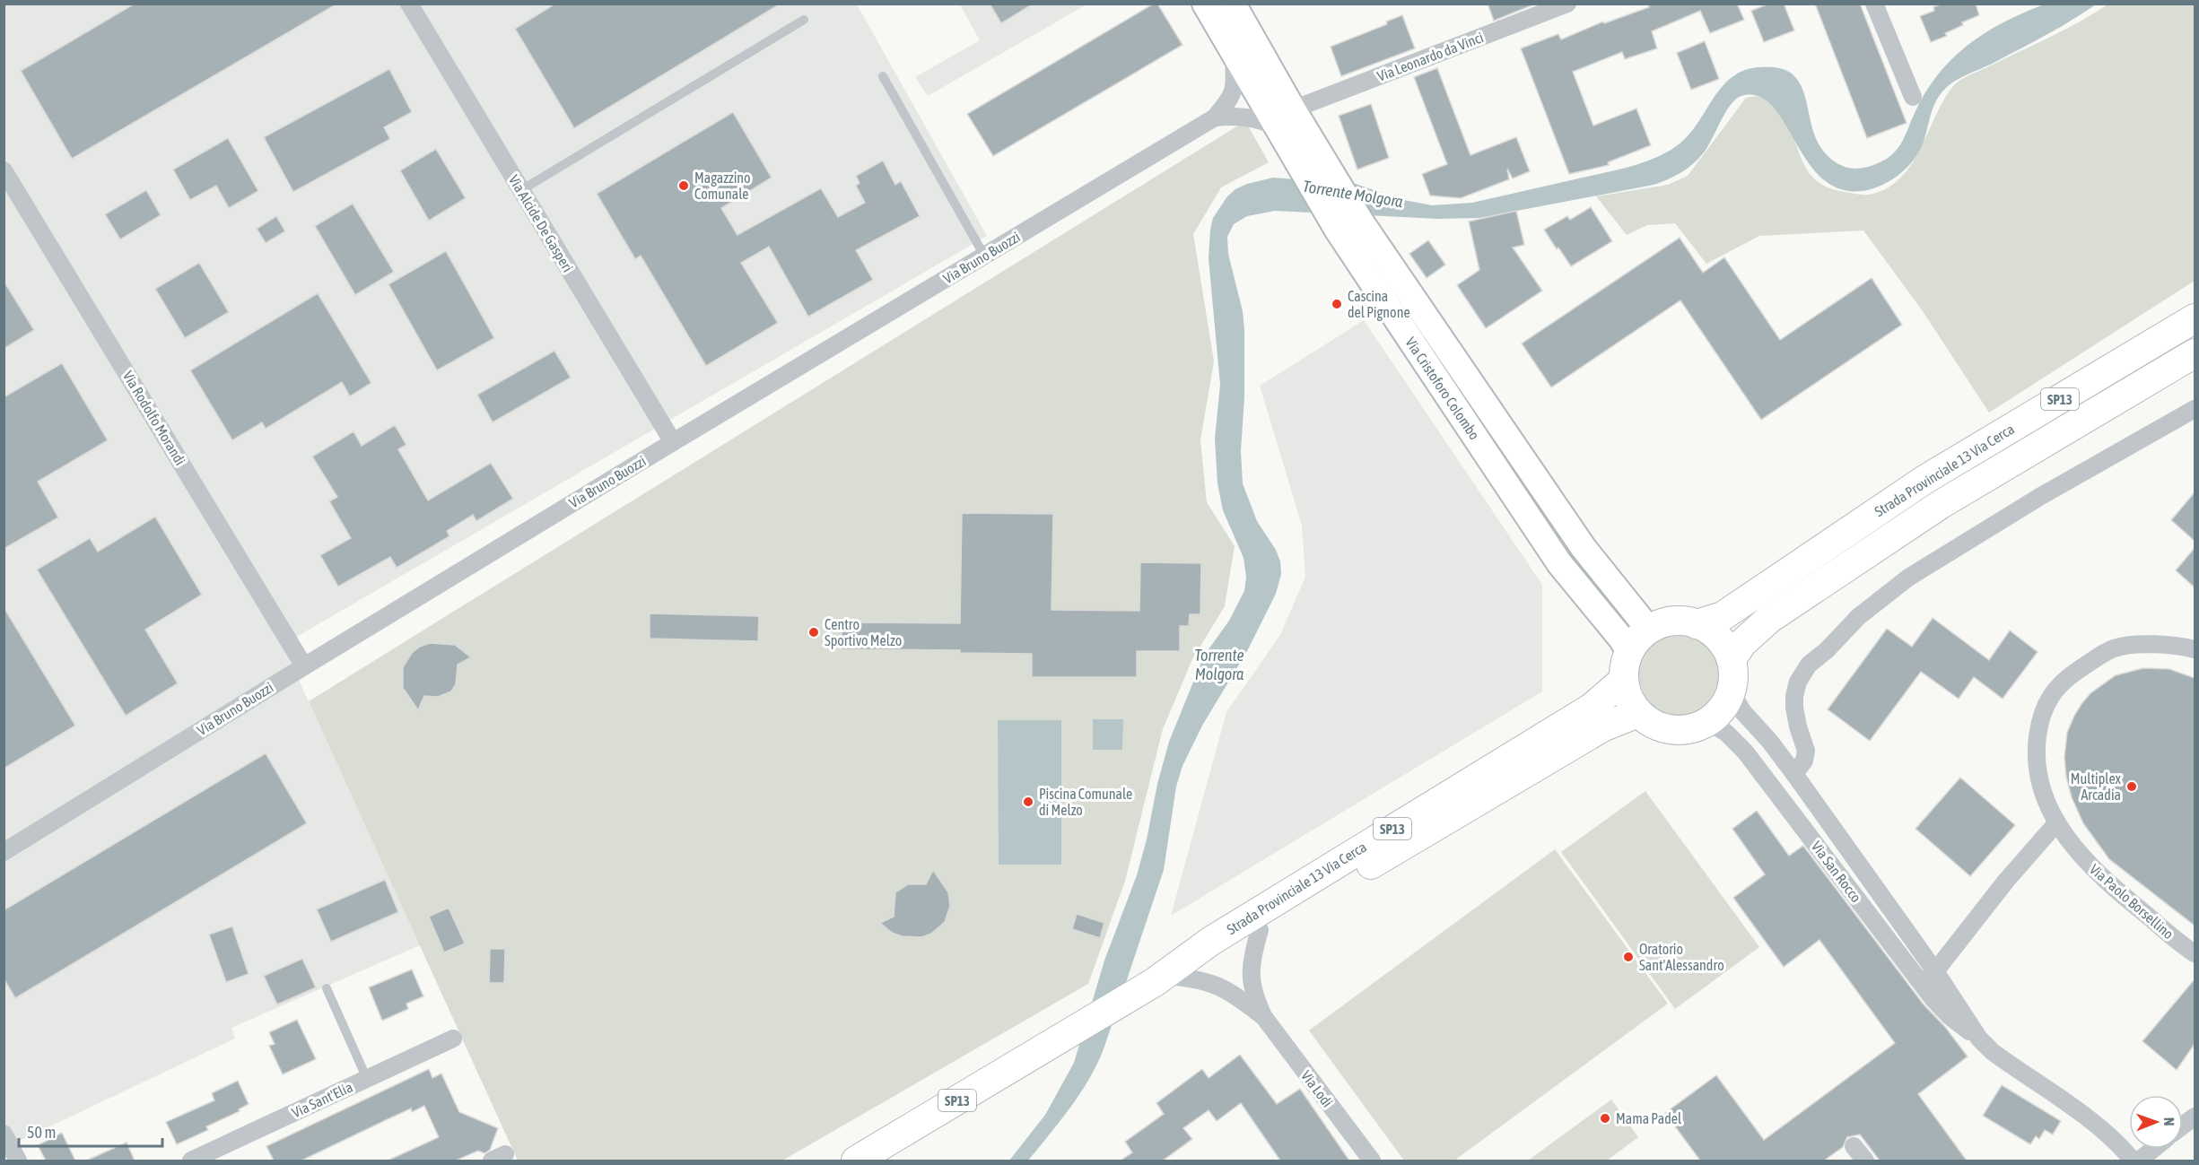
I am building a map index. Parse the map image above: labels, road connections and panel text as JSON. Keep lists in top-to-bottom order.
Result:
{
  "streets": {
    "main road": ["SP13", "Strada Provinciale 13 Via Cerca"],
    "street": [
      "Via Leonardo da Vinci",
      "Via Alcide De Gasperi",
      "Via Bruno Buozzi",
      "Via Cristoforo Colombo",
      "Via Rodolfo Morandi",
      "Via San Rocco",
      "Via Paolo Borsellino",
      "Via Lodi",
      "Via Sant'Elia"
    ]
  },
  "crossings": [
    ["Via Leonardo da Vinci", "Via Bruno Buozzi"],
    ["Via Leonardo da Vinci", "Via Cristoforo Colombo"],
    ["Via Alcide De Gasperi", "Via Bruno Buozzi"],
    ["Via Bruno Buozzi", "Via Cristoforo Colombo"],
    ["Via Bruno Buozzi", "Via Rodolfo Morandi"],
    ["Via Cristoforo Colombo", "Strada Provinciale 13 Via Cerca"],
    ["Via Cristoforo Colombo", "Via San Rocco"],
    ["Strada Provinciale 13 Via Cerca", "Via San Rocco"],
    ["Strada Provinciale 13 Via Cerca", "Via Lodi"]
  ],
  "water": ["Torrente Molgora"],
  "places": [
    "Magazzino Comunale",
    "Cascina del Pignone",
    "Centro Sportivo Melzo",
    "Multiplex Arcadia",
    "Piscina Comunale di Melzo",
    "Oratorio Sant'Alessandro",
    "Mama Padel"
  ],
  "scale_bar": "50 m",
  "north": "right"
}
